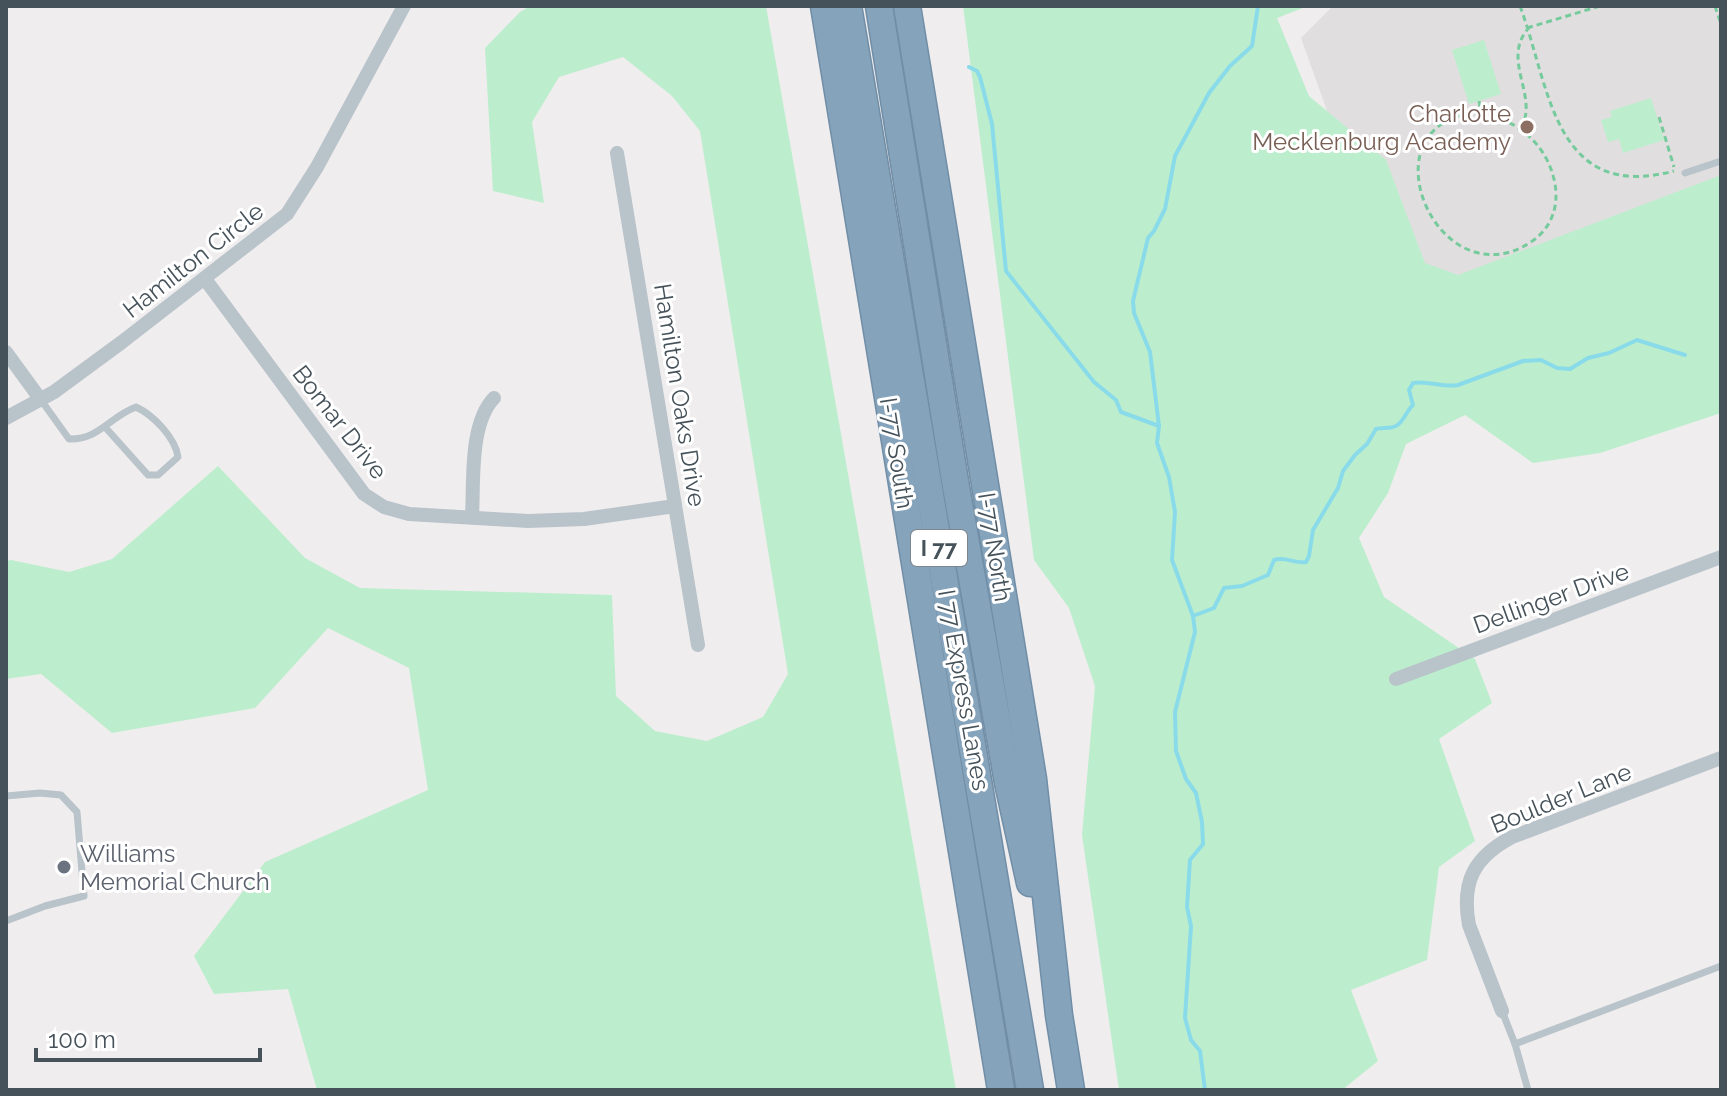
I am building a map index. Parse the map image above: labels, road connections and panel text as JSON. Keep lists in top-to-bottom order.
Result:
{
  "streets": {
    "highway": [
      "I-77 South",
      "I-77 North",
      "I 77",
      "I 77 Express Lanes"
    ],
    "street": [
      "Hamilton Circle",
      "Hamilton Oaks Drive",
      "Bomar Drive",
      "Dellinger Drive",
      "Boulder Lane"
    ]
  },
  "crossings": [
    ["Hamilton Circle", "Bomar Drive"],
    ["Hamilton Oaks Drive", "Bomar Drive"],
    ["I-77 North", "I 77 Express Lanes"]
  ],
  "places": ["Charlotte Mecklenburg Academy", "Williams Memorial Church"],
  "scale_bar": "100 m"
}
